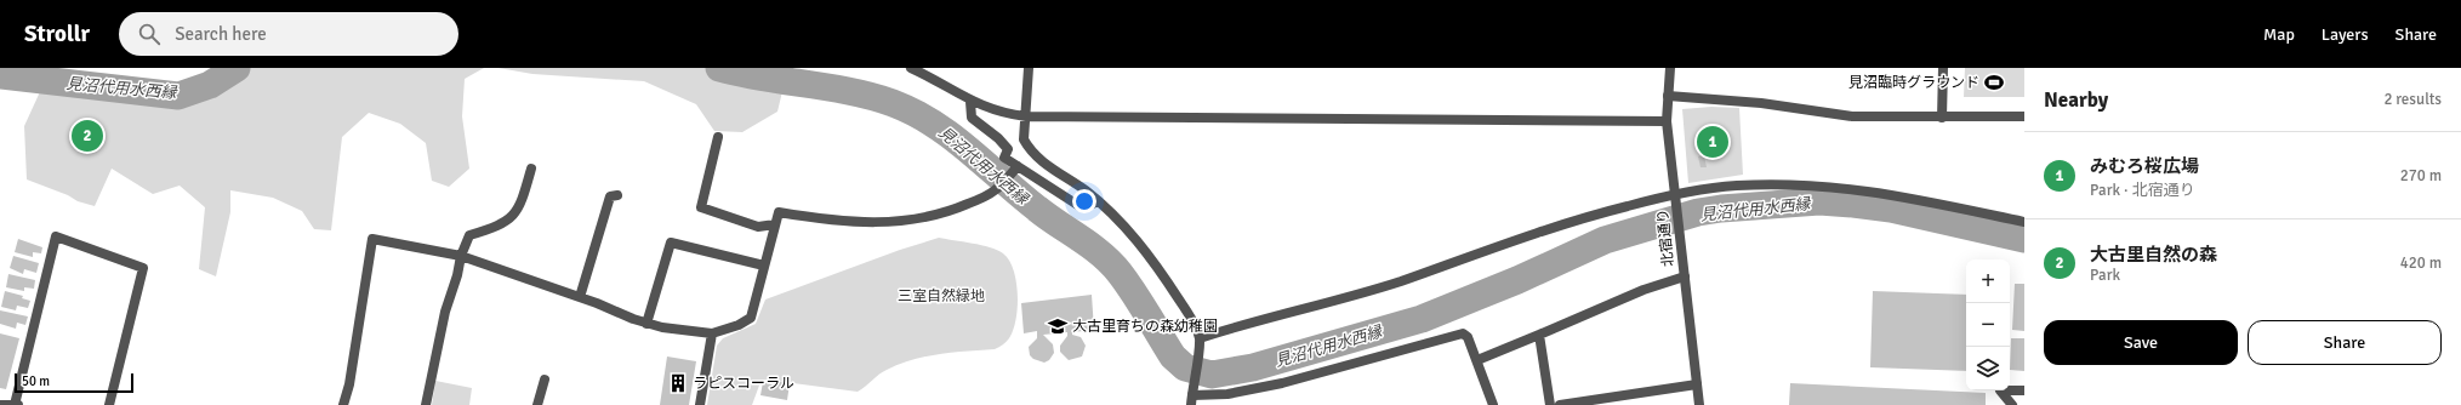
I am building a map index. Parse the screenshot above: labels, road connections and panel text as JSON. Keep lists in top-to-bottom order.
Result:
{
  "streets": {
    "street": ["北宿通り"]
  },
  "water": ["見沼代用水西縁"],
  "parks": ["三室自然緑地"],
  "places": {
    "sports": ["見沼臨時グラウンド"],
    "school or university": ["大古里育ちの森幼稚園"],
    "building": ["ラピスコーラル"]
  },
  "scale_bar": "50 m",
  "page": {
    "header": "Strollr",
    "search": "Search here",
    "nav": ["Map", "Layers", "Share"],
    "heading": ["Nearby", "2 results"],
    "pins": ["2", "1"],
    "list": [
      {
        "mark": "1",
        "name": "みむろ桜広場",
        "note": "Park · 北宿通り",
        "value": "270 m"
      },
      {
        "mark": "2",
        "name": "大古里自然の森",
        "note": "Park",
        "value": "420 m"
      }
    ],
    "map_buttons": ["+", "−"],
    "buttons": ["Save", "Share"],
    "scale": "50 m"
  }
}
